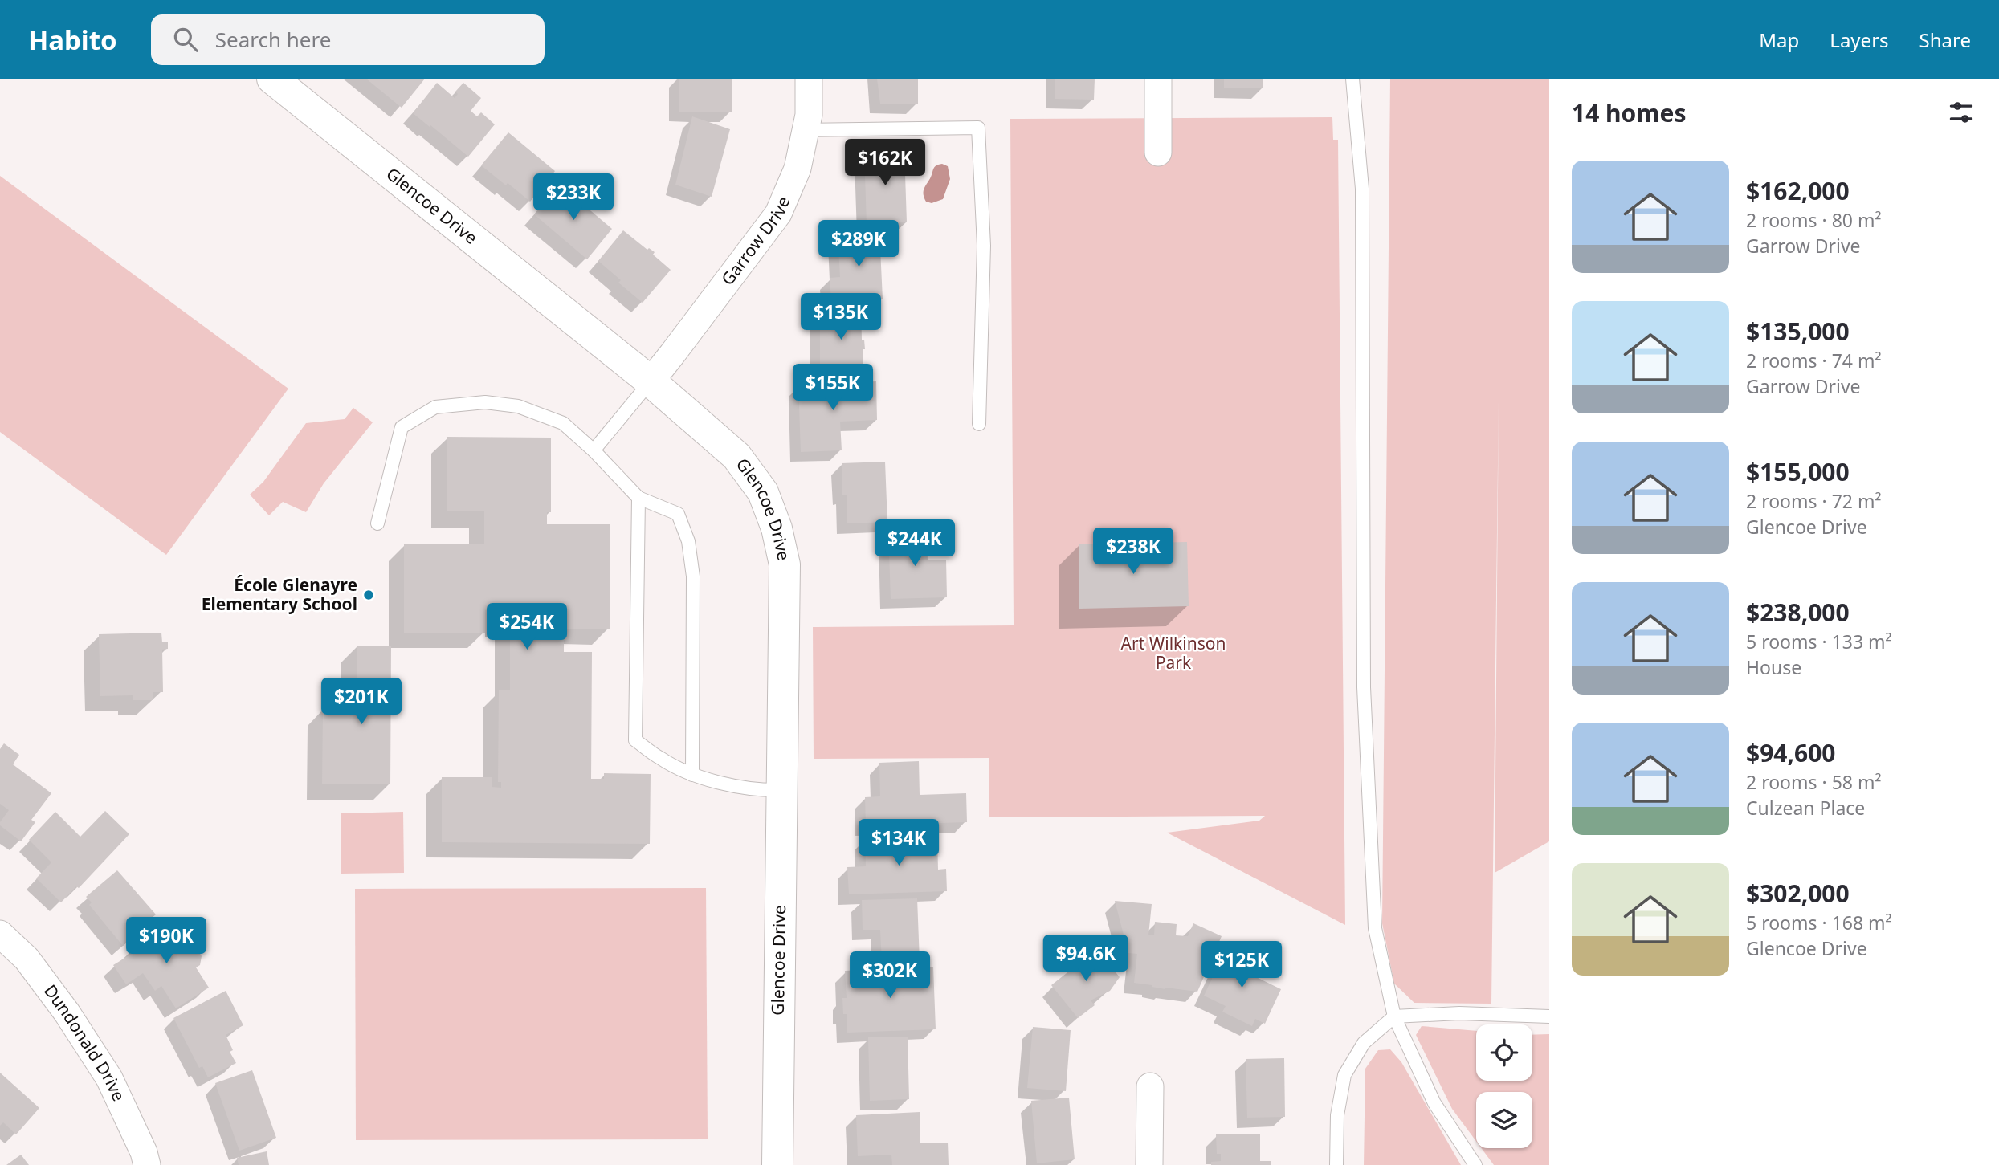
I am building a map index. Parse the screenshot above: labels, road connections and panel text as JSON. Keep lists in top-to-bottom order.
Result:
{
  "streets": {
    "street": ["Glencoe Drive", "Garrow Drive", "Dundonald Drive"]
  },
  "crossings": [
    ["Glencoe Drive", "Garrow Drive"]
  ],
  "parks": ["Art Wilkinson Park"],
  "places": ["École Glenayre Elementary School"],
  "page": {
    "header": "Habito",
    "search": "Search here",
    "nav": ["Map", "Layers", "Share"],
    "heading": "14 homes",
    "price": [
      "$162K",
      "$233K",
      "$289K",
      "$135K",
      "$155K",
      "$244K",
      "$238K",
      "$254K",
      "$201K",
      "$134K",
      "$190K",
      "$94.6K",
      "$125K",
      "$302K"
    ],
    "list": [
      {
        "name": "$162,000",
        "note": "2 rooms · 80 m² · Garrow Drive"
      },
      {
        "name": "$135,000",
        "note": "2 rooms · 74 m² · Garrow Drive"
      },
      {
        "name": "$155,000",
        "note": "2 rooms · 72 m² · Glencoe Drive"
      },
      {
        "name": "$238,000",
        "note": "5 rooms · 133 m² · House"
      },
      {
        "name": "$94,600",
        "note": "2 rooms · 58 m² · Culzean Place"
      },
      {
        "name": "$302,000",
        "note": "5 rooms · 168 m² · Glencoe Drive"
      }
    ]
  }
}
